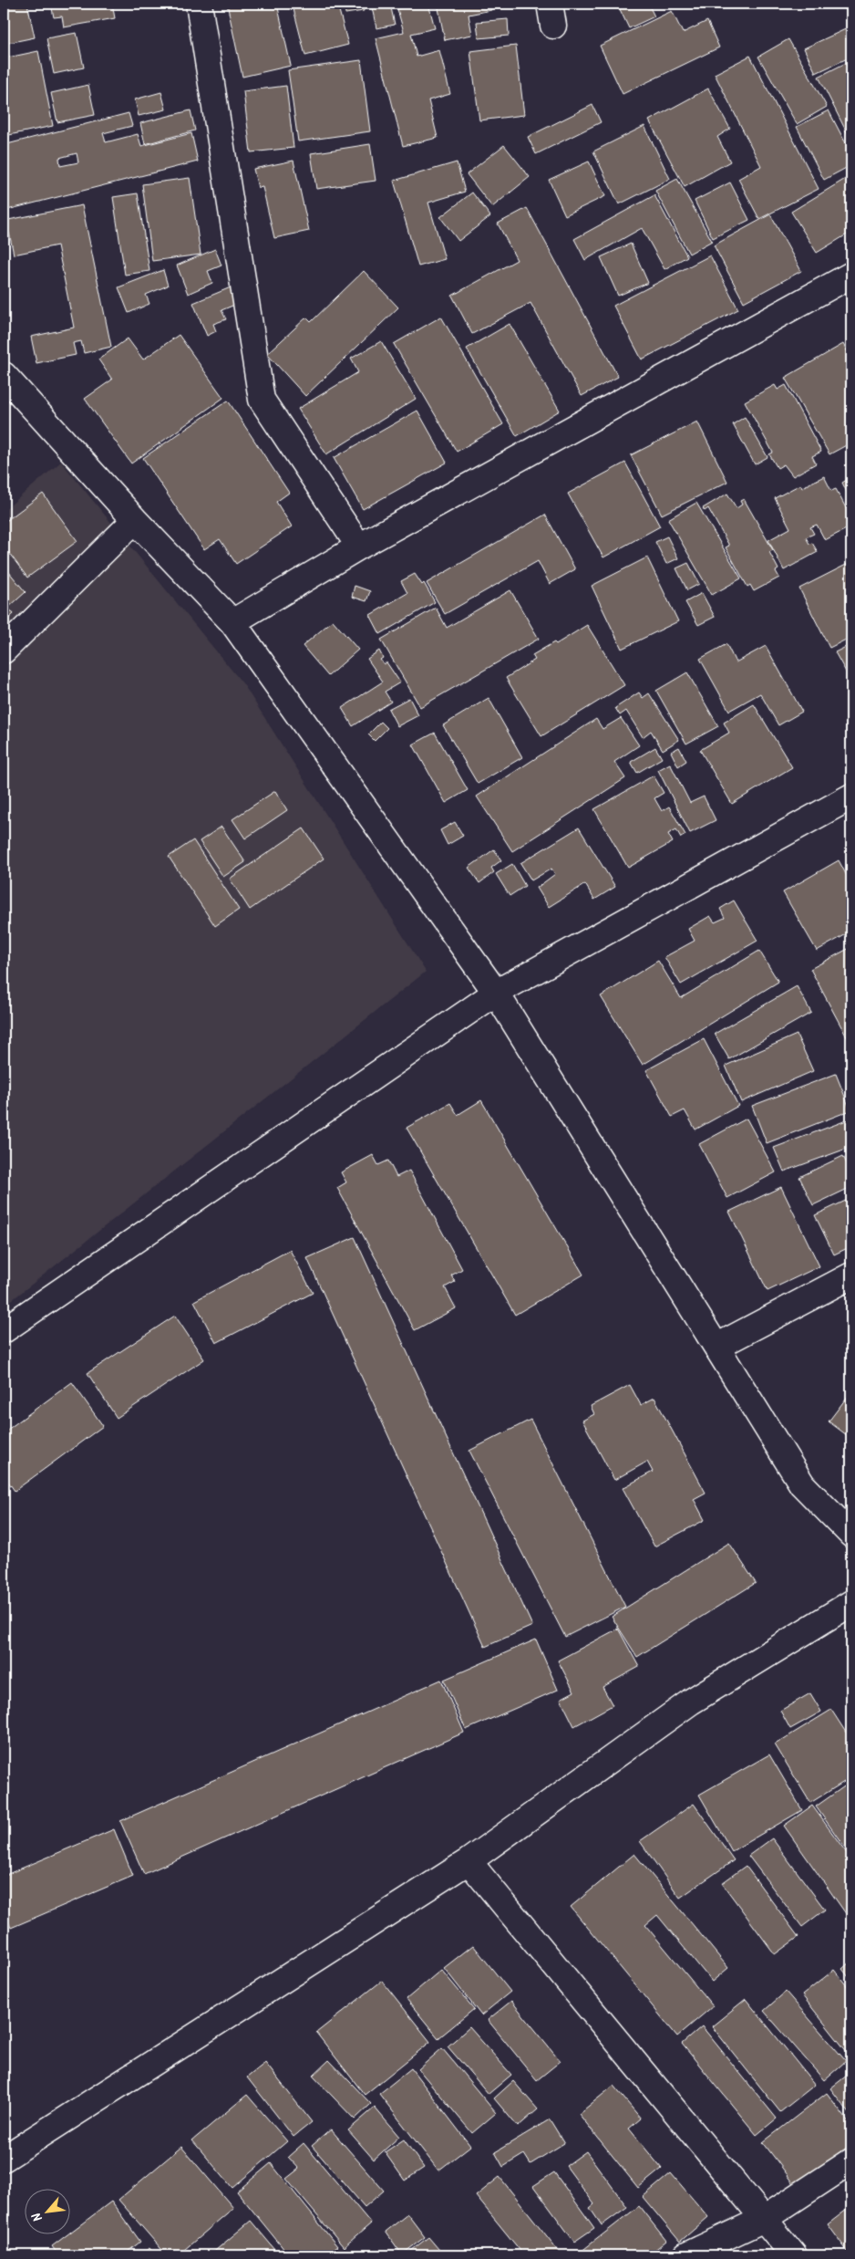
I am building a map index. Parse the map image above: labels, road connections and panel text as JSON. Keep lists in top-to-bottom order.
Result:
{
  "north": "bottom left"
}
